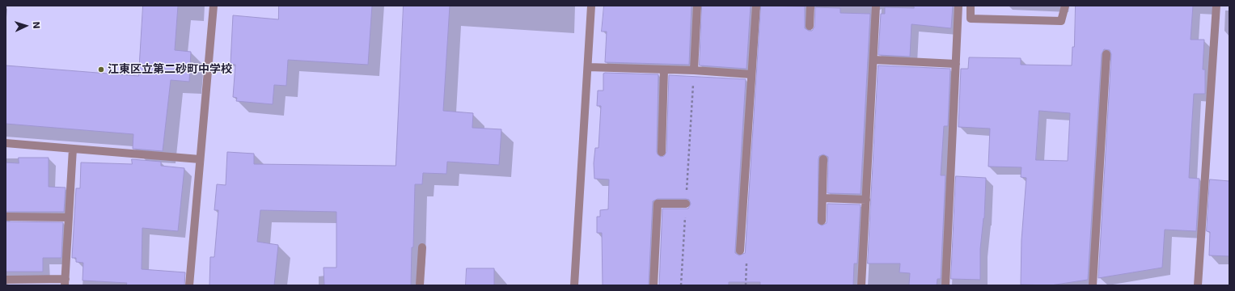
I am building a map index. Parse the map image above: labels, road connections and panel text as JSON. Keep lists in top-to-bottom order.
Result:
{
  "places": ["江東区立第二砂町中学校"],
  "north": "right"
}
